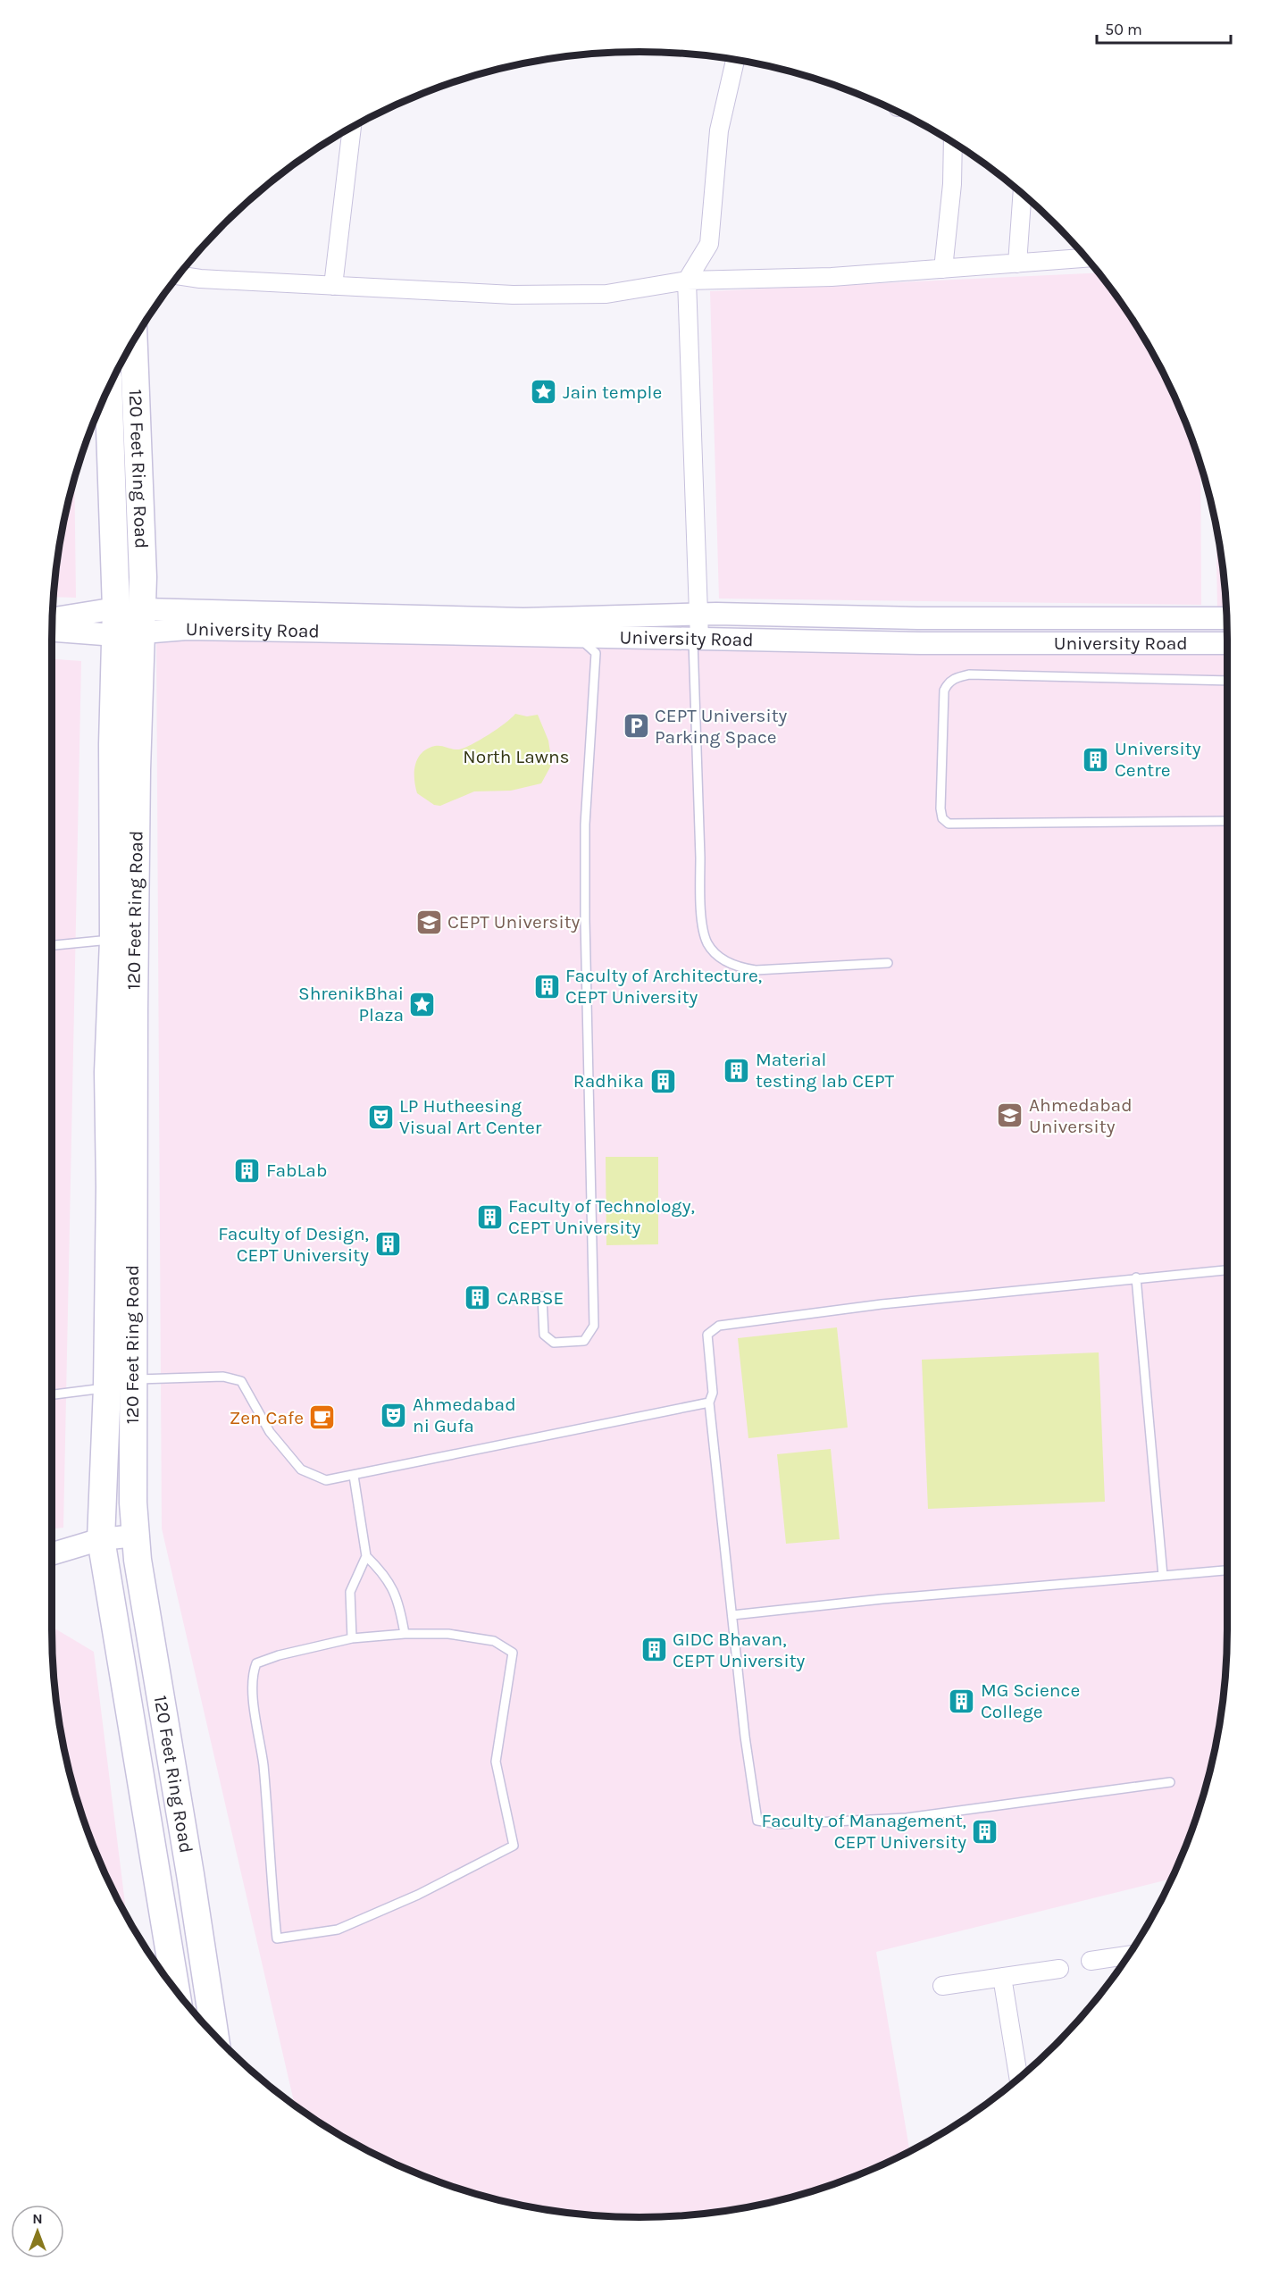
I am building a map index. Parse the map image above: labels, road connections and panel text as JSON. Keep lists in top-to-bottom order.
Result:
{
  "streets": {
    "main road": ["120 Feet Ring Road"],
    "street": ["University Road"]
  },
  "crossings": [
    ["120 Feet Ring Road", "University Road"]
  ],
  "parks": ["North Lawns"],
  "places": {
    "place": ["Jain temple", "ShrenikBhai Plaza"],
    "parking": ["CEPT University Parking Space"],
    "building": [
      "University Centre",
      "Faculty of Architecture, CEPT University",
      "Material testing lab CEPT",
      "Radhika",
      "FabLab",
      "Faculty of Technology, CEPT University",
      "Faculty of Design, CEPT University",
      "CARBSE",
      "GIDC Bhavan, CEPT University",
      "MG Science College",
      "Faculty of Management, CEPT University"
    ],
    "school or university": ["CEPT University", "Ahmedabad University"],
    "theatre": ["LP Hutheesing Visual Art Center", "Ahmedabad ni Gufa"],
    "cafe": ["Zen Cafe"]
  },
  "scale_bar": "50 m",
  "north": "top"
}
